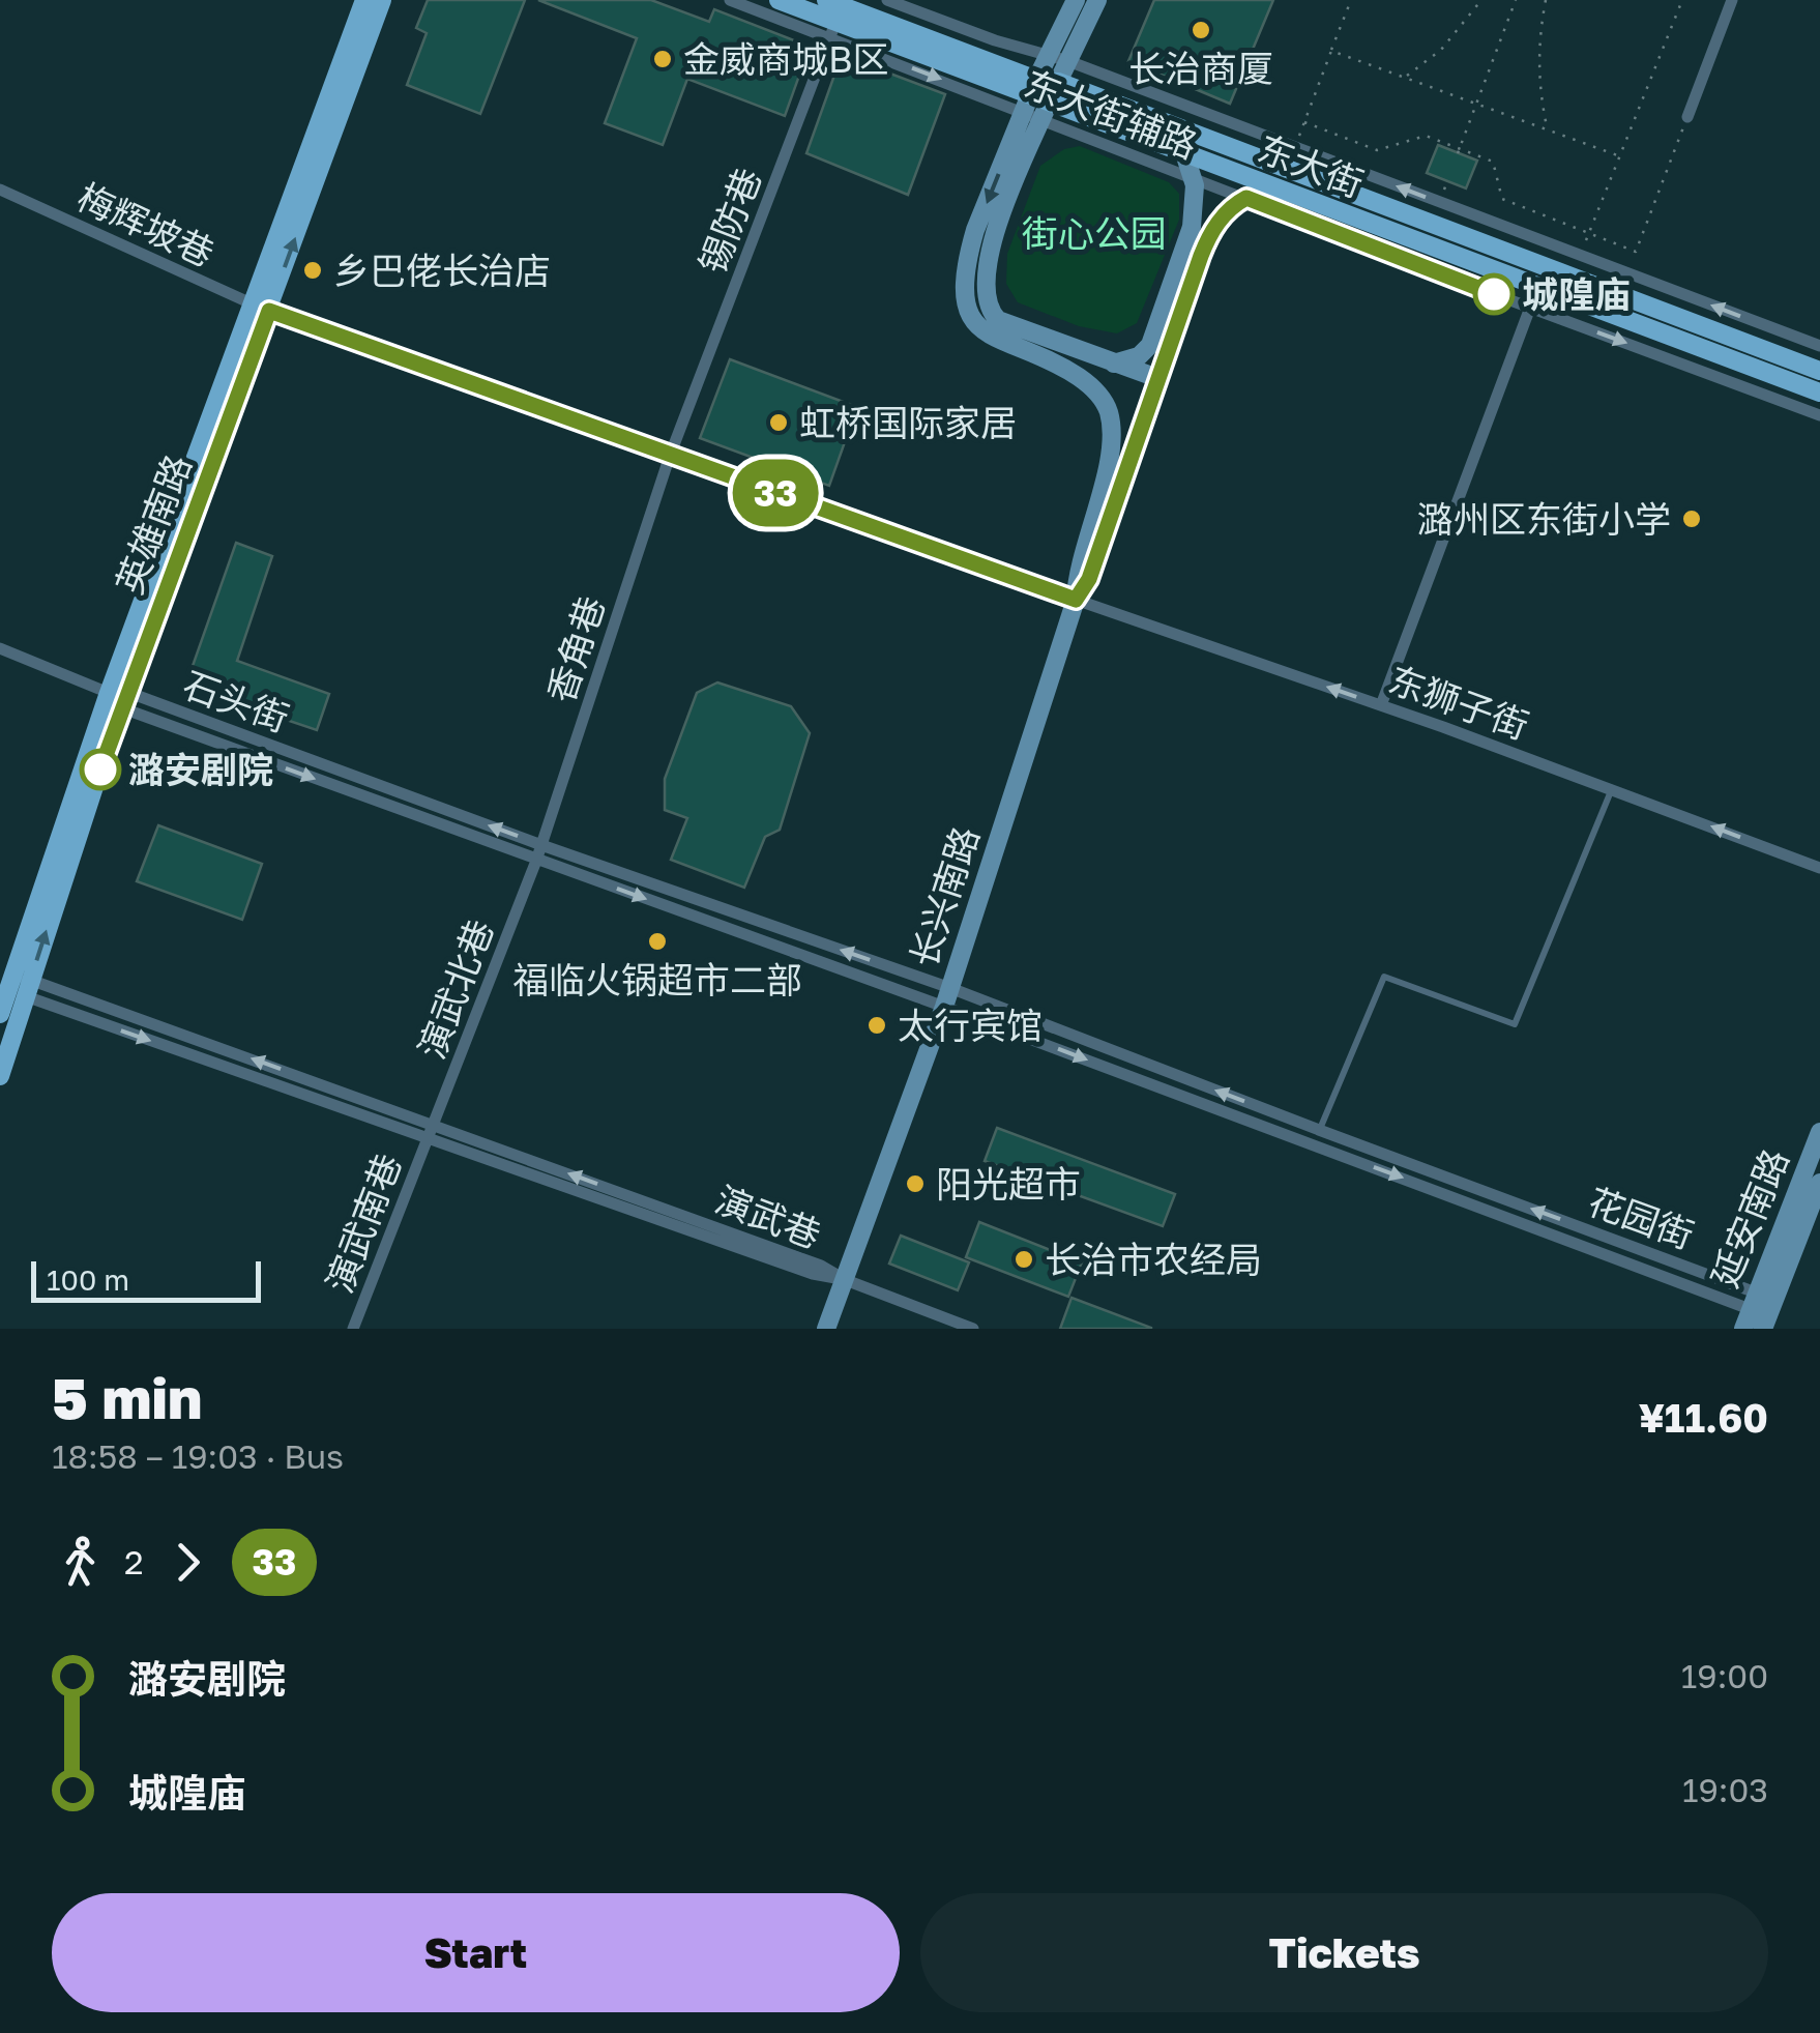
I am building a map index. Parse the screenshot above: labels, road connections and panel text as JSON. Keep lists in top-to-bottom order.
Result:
{
  "streets": {
    "main road": [
      "东大街",
      "英雄南路",
      "长兴南路",
      "延安南路"
    ],
    "street": [
      "东大街辅路",
      "锡防巷",
      "梅辉坡巷",
      "香角巷",
      "石头街",
      "东狮子街",
      "演武北巷",
      "演武巷",
      "花园街",
      "演武南巷"
    ]
  },
  "crossings": [
    ["东大街辅路", "东大街"],
    ["东大街辅路", "锡防巷"],
    ["东大街辅路", "长兴南路"],
    ["东大街", "锡防巷"],
    ["东大街", "长兴南路"],
    ["锡防巷", "香角巷"],
    ["梅辉坡巷", "英雄南路"],
    ["英雄南路", "石头街"],
    ["英雄南路", "演武巷"],
    ["香角巷", "石头街"],
    ["香角巷", "演武北巷"],
    ["石头街", "长兴南路"],
    ["石头街", "演武北巷"],
    ["石头街", "花园街"],
    ["东狮子街", "长兴南路"],
    ["长兴南路", "演武巷"],
    ["长兴南路", "花园街"],
    ["演武北巷", "演武巷"],
    ["演武北巷", "演武南巷"],
    ["演武巷", "演武南巷"],
    ["花园街", "延安南路"]
  ],
  "one_way": ["东狮子街"],
  "parks": ["街心公园"],
  "places": [
    "长治商厦",
    "金威商城B区",
    "乡巴佬长治店",
    "城隍庙",
    "虹桥国际家居",
    "潞州区东街小学",
    "潞安剧院",
    "福临火锅超市二部",
    "太行宾馆",
    "阳光超市",
    "长治市农经局"
  ],
  "lines": ["bus line 33"],
  "scale_bar": "100 m",
  "page": {
    "on_map": "33",
    "scale": "100 m",
    "heading": ["5 min", "18:58 – 19:03 · Bus", "¥11.60"],
    "legs": ["2", "33"],
    "list": [
      {
        "name": "潞安剧院",
        "value": "19:00"
      },
      {
        "name": "城隍庙",
        "value": "19:03"
      }
    ],
    "buttons": ["Start", "Tickets"]
  }
}
